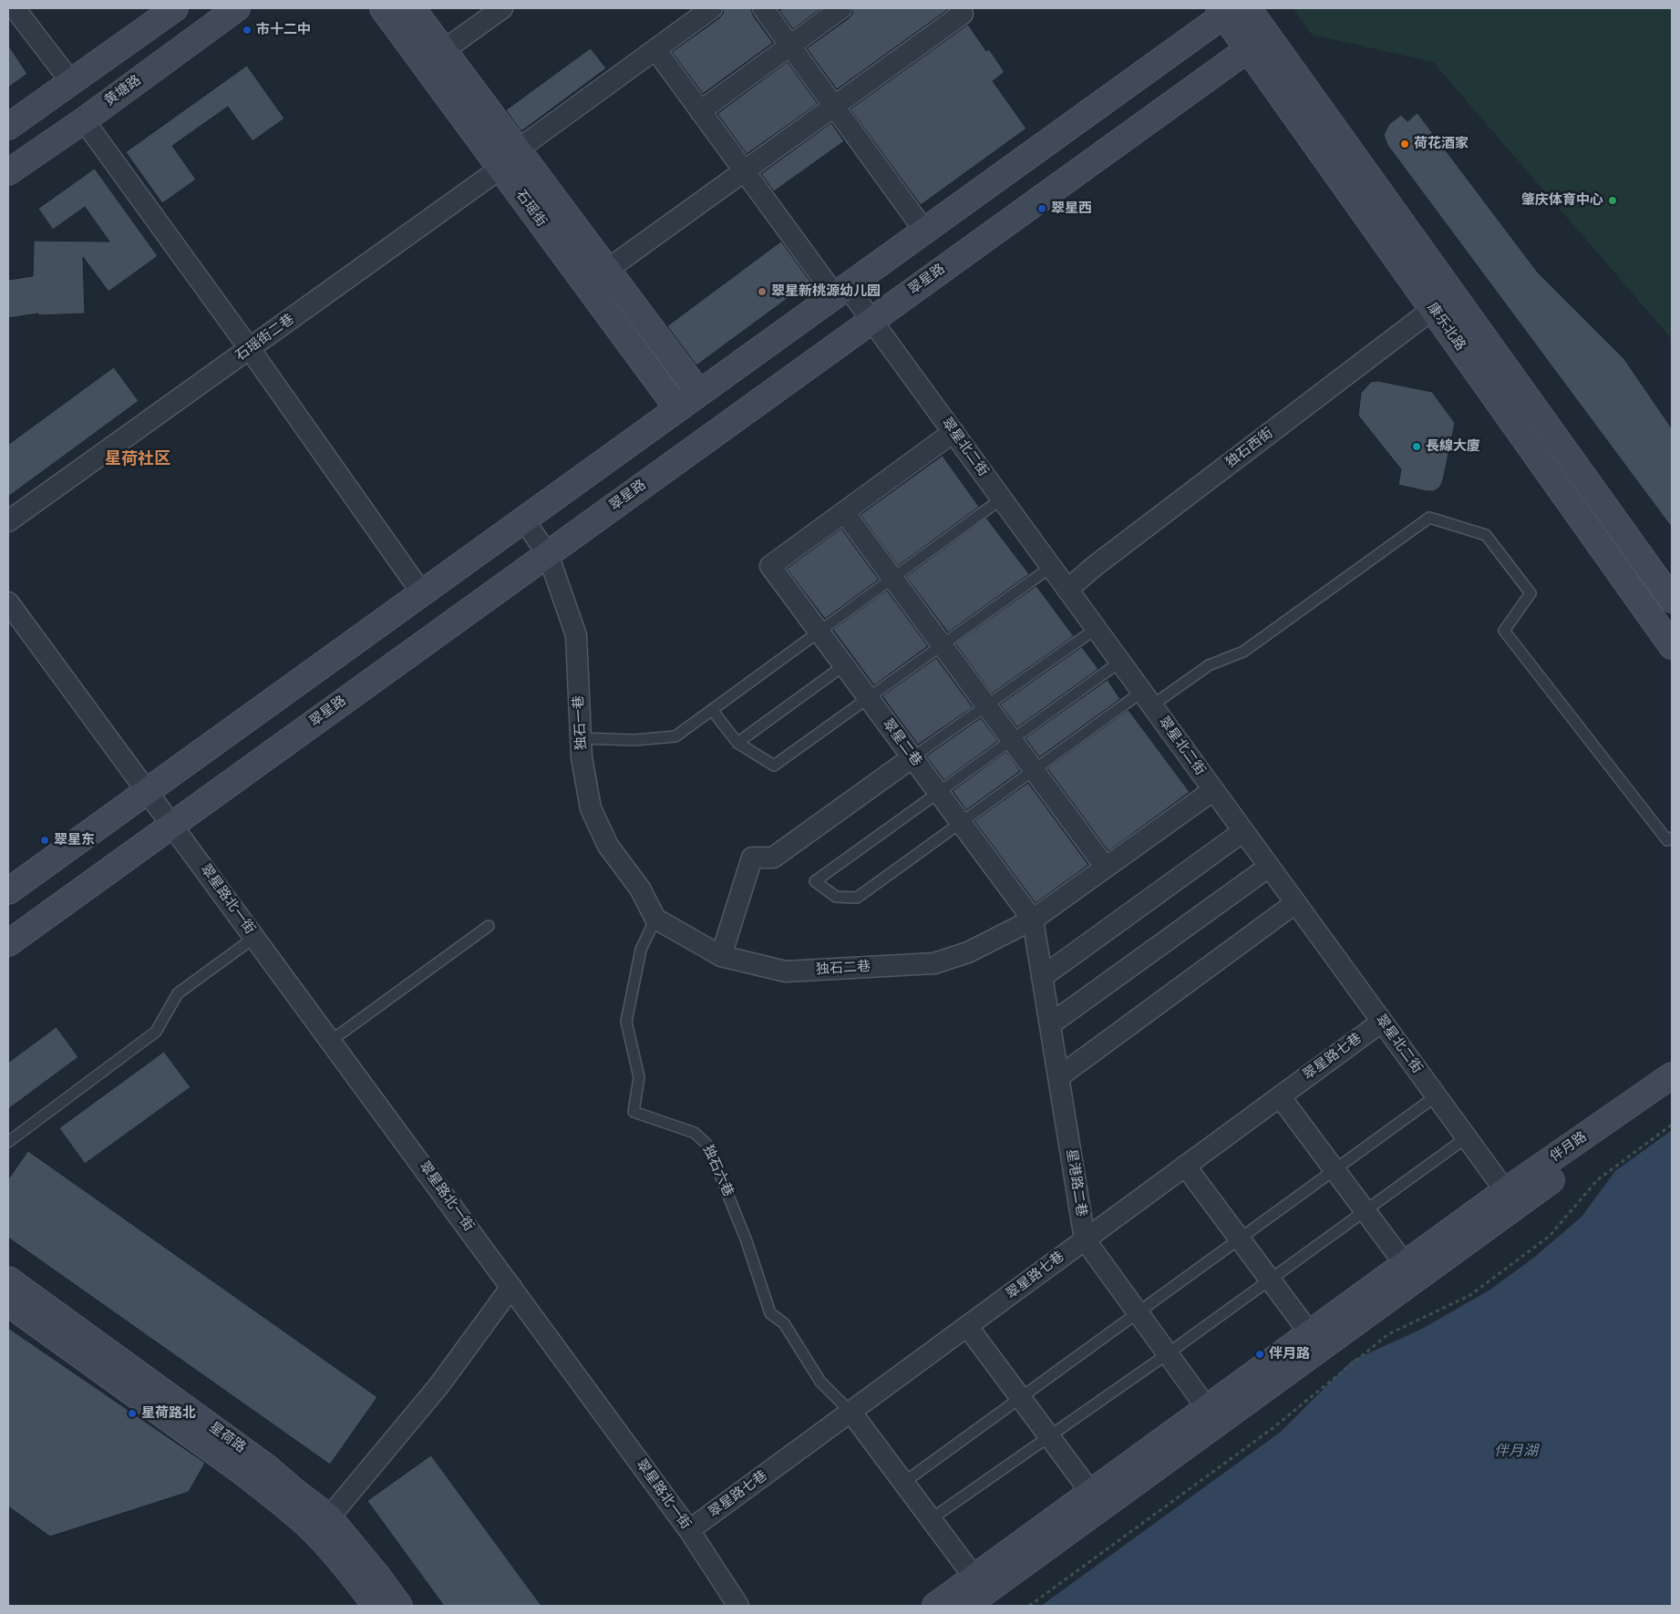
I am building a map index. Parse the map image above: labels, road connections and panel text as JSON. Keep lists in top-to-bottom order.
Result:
{
  "streets": {
    "street": [
      "黄塘路",
      "石瑶街",
      "翠星路",
      "康乐北路",
      "石瑶街二巷",
      "翠星北二街",
      "独石西街",
      "独石一巷",
      "翠星二巷",
      "翠星路北一街",
      "独石二巷",
      "翠星路七巷",
      "伴月路",
      "星港路二巷",
      "星荷路"
    ],
    "lane": ["独石六巷"]
  },
  "crossings": [
    ["石瑶街", "石瑶街二巷"],
    ["翠星路", "康乐北路"],
    ["翠星路", "翠星北二街"],
    ["翠星路", "独石一巷"],
    ["翠星路", "翠星路北一街"],
    ["康乐北路", "独石西街"],
    ["石瑶街二巷", "翠星北二街"],
    ["翠星北二街", "独石西街"],
    ["翠星北二街", "独石二巷"],
    ["翠星北二街", "翠星路七巷"],
    ["翠星北二街", "伴月路"],
    ["独石一巷", "独石二巷"],
    ["独石一巷", "独石六巷"],
    ["翠星二巷", "独石二巷"],
    ["翠星二巷", "星港路二巷"],
    ["翠星路北一街", "翠星路七巷"],
    ["独石二巷", "独石六巷"],
    ["独石二巷", "星港路二巷"],
    ["翠星路七巷", "独石六巷"],
    ["翠星路七巷", "星港路二巷"],
    ["伴月路", "星港路二巷"]
  ],
  "districts": ["星荷社区"],
  "water": ["伴月湖"],
  "places": [
    "市十二中",
    "荷花酒家",
    "肇庆体育中心",
    "翠星西",
    "翠星新桃源幼儿园",
    "長線大廈",
    "翠星东",
    "伴月路",
    "星荷路北"
  ]
}
